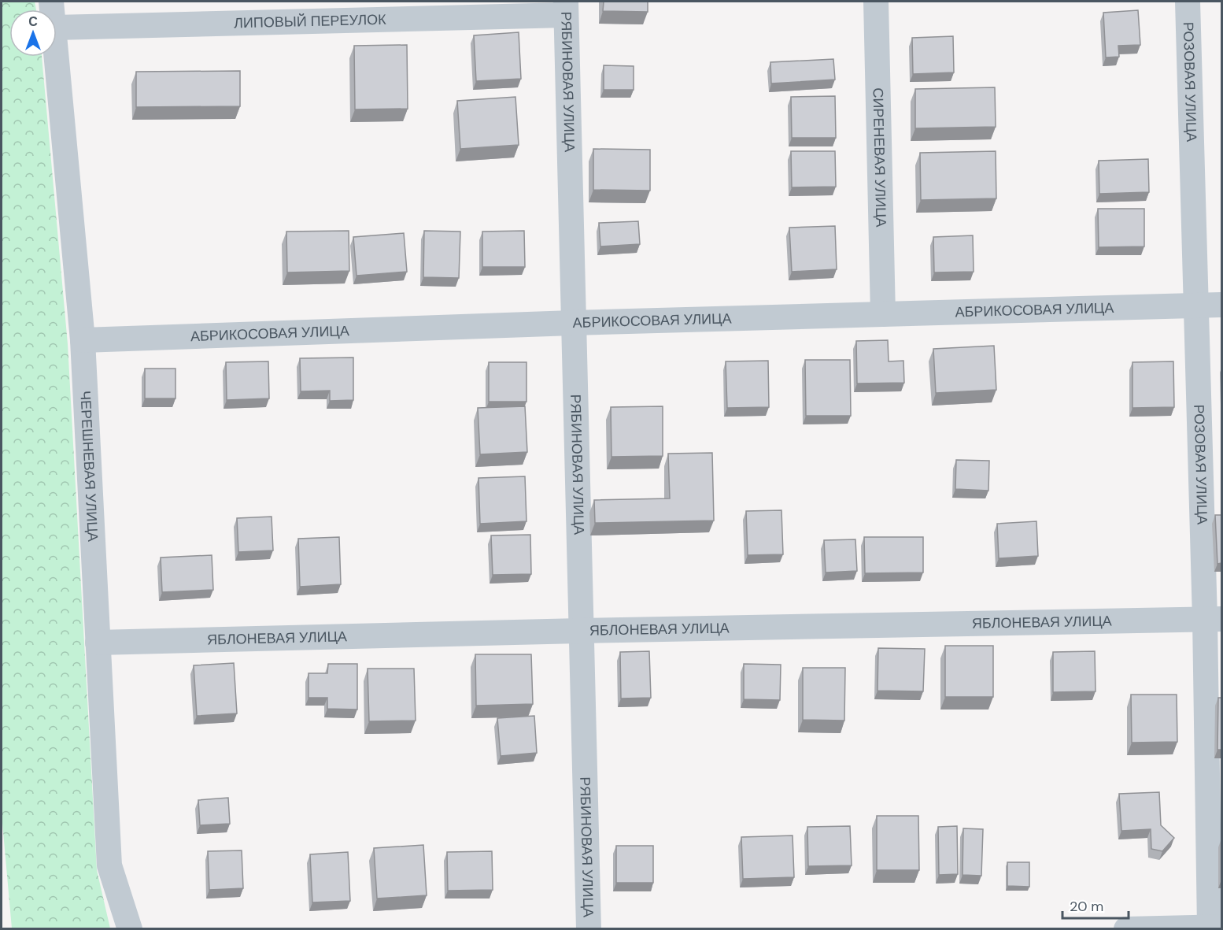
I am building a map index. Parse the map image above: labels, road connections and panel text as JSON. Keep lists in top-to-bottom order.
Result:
{
  "streets": {
    "street": [
      "ЛИПОВЫЙ ПЕРЕУЛОК",
      "РОЗОВАЯ УЛИЦА",
      "РЯБИНОВАЯ УЛИЦА",
      "СИРЕНЕВАЯ УЛИЦА",
      "АБРИКОСОВАЯ УЛИЦА",
      "ЧЕРЕШНЕВАЯ УЛИЦА",
      "ЯБЛОНЕВАЯ УЛИЦА"
    ]
  },
  "crossings": [
    ["ЛИПОВЫЙ ПЕРЕУЛОК", "РЯБИНОВАЯ УЛИЦА"],
    ["РОЗОВАЯ УЛИЦА", "АБРИКОСОВАЯ УЛИЦА"],
    ["РОЗОВАЯ УЛИЦА", "ЯБЛОНЕВАЯ УЛИЦА"],
    ["РЯБИНОВАЯ УЛИЦА", "АБРИКОСОВАЯ УЛИЦА"],
    ["РЯБИНОВАЯ УЛИЦА", "ЯБЛОНЕВАЯ УЛИЦА"],
    ["СИРЕНЕВАЯ УЛИЦА", "АБРИКОСОВАЯ УЛИЦА"],
    ["АБРИКОСОВАЯ УЛИЦА", "ЧЕРЕШНЕВАЯ УЛИЦА"],
    ["ЧЕРЕШНЕВАЯ УЛИЦА", "ЯБЛОНЕВАЯ УЛИЦА"]
  ],
  "scale_bar": "20 m",
  "north": "top"
}
